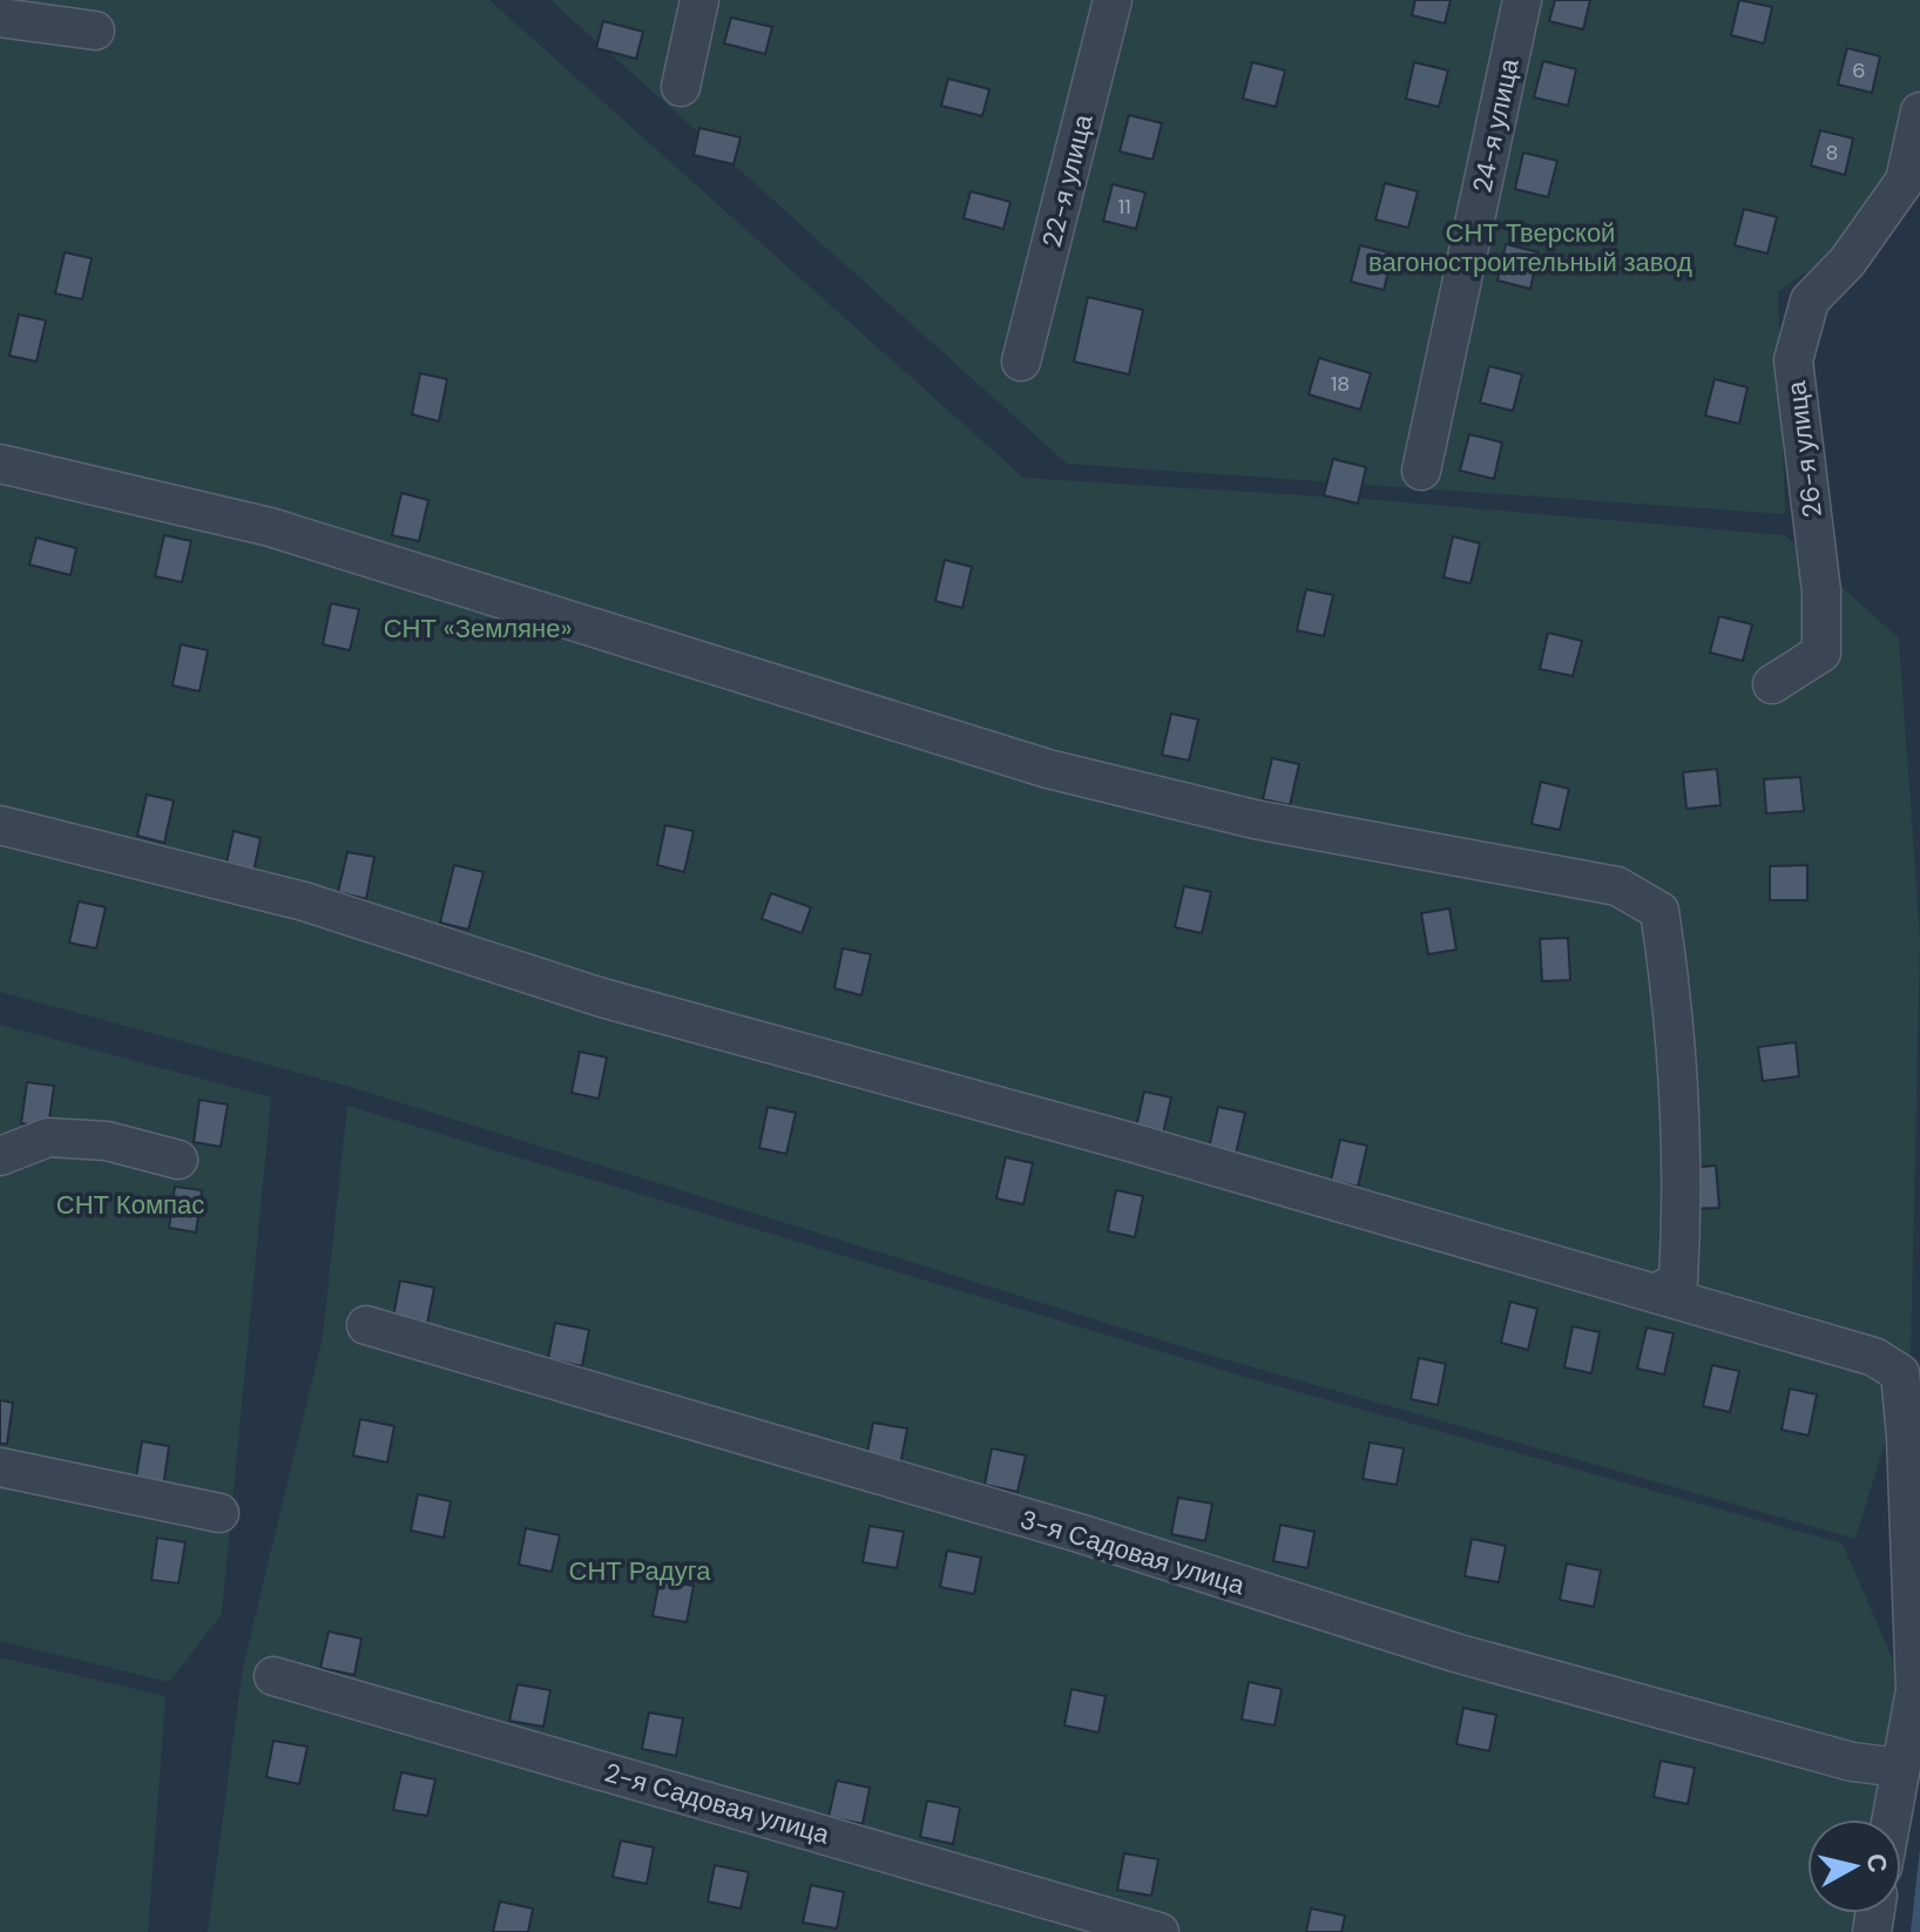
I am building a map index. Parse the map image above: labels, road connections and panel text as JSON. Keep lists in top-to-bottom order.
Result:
{
  "streets": {
    "street": [
      "24-я улица",
      "22-я улица",
      "26-я улица",
      "3-я Садовая улица",
      "2-я Садовая улица"
    ]
  },
  "parks": [
    "СНТ Тверской вагоностроительный завод",
    "СНТ «Земляне»",
    "СНТ Компас",
    "СНТ Радуга"
  ],
  "house_numbers": [
    "6",
    "8",
    "11",
    "18"
  ],
  "north": "right"
}
